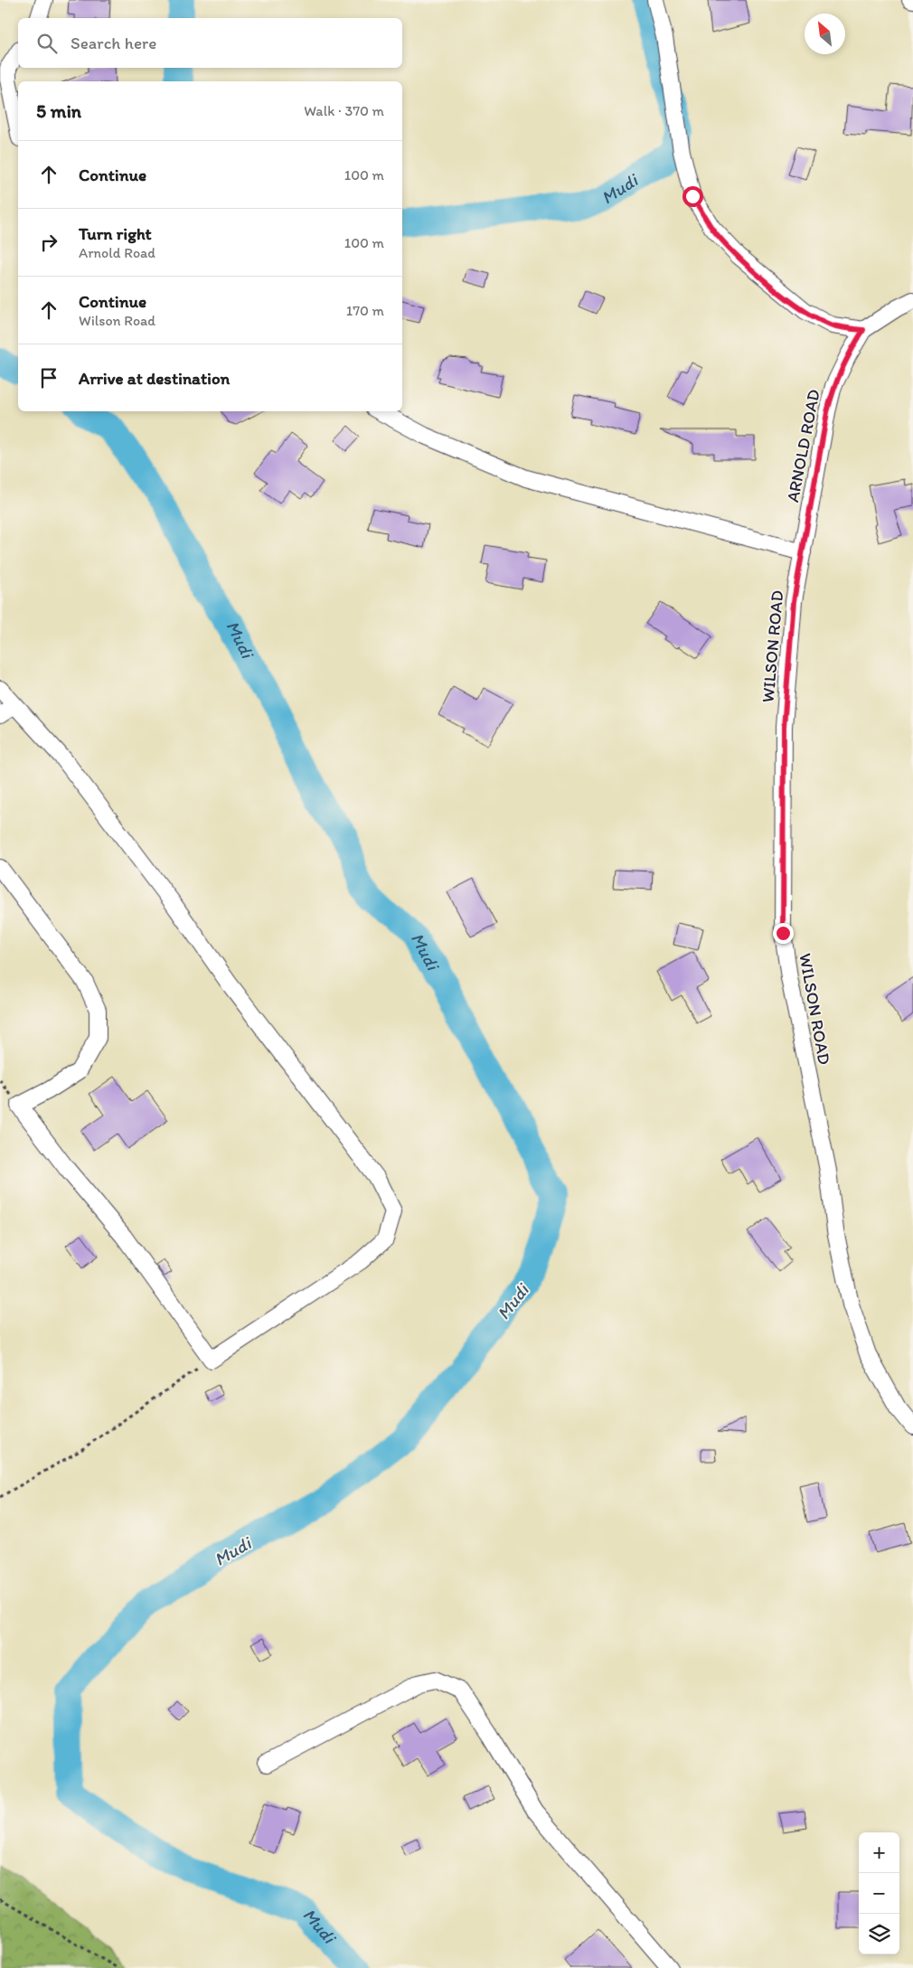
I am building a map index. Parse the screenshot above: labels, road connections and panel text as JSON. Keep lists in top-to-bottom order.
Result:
{
  "streets": {
    "street": ["ARNOLD ROAD", "WILSON ROAD"]
  },
  "crossings": [
    ["ARNOLD ROAD", "WILSON ROAD"]
  ],
  "water": ["Mudi"],
  "north": "top left",
  "page": {
    "search": "Search here",
    "heading": ["5 min", "Walk · 370 m"],
    "list": [
      ["Continue", "100 m"],
      ["Turn right", "Arnold Road", "100 m"],
      ["Continue", "Wilson Road", "170 m"],
      "Arrive at destination"
    ],
    "map_buttons": ["+", "−"]
  }
}
